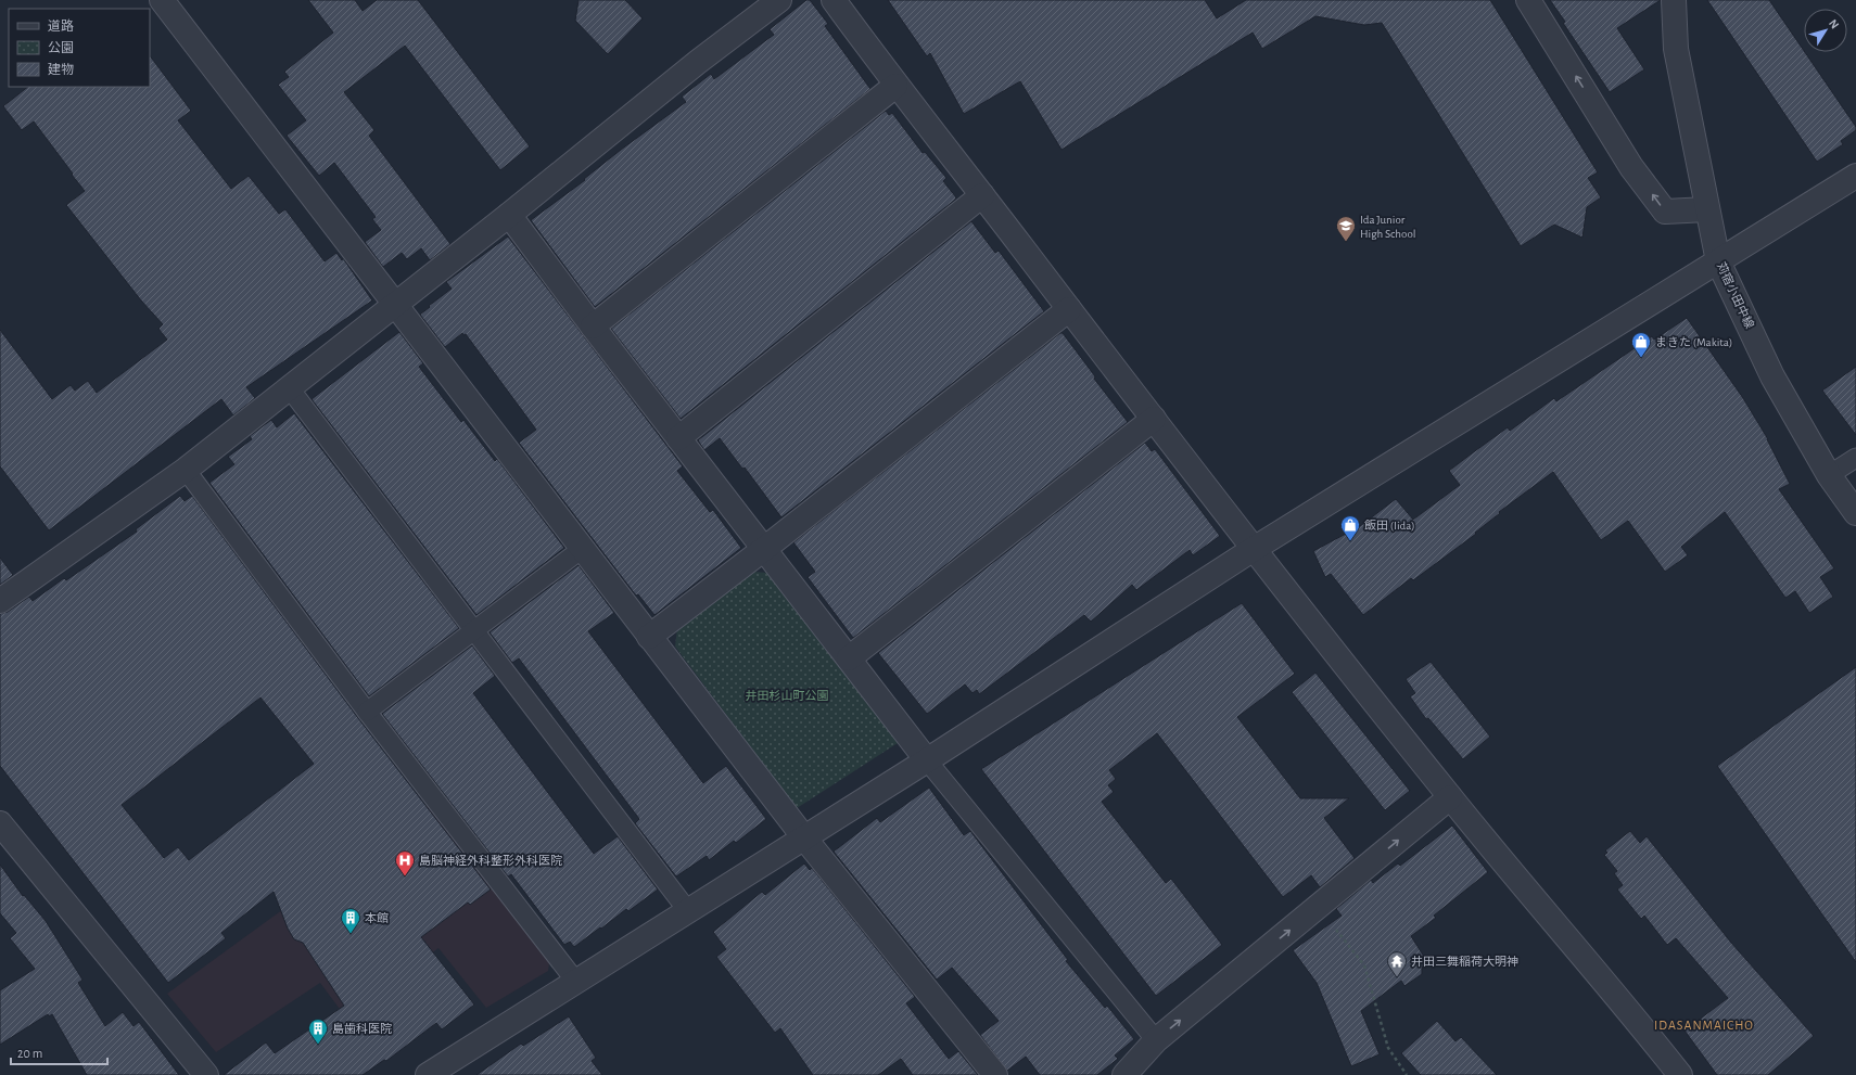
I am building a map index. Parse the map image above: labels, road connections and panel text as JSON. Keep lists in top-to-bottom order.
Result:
{
  "streets": {
    "street": ["苅宿小田中線"]
  },
  "districts": ["IDASANMAICHO"],
  "parks": ["井田杉山町公園"],
  "places": {
    "school or university": ["Ida Junior High School"],
    "shop": ["まきた (Makita)", "飯田 (Iida)"],
    "hospital": ["島脳神経外科整形外科医院"],
    "building": ["本館", "島歯科医院"],
    "temple": ["井田三舞稲荷大明神"]
  },
  "legend": ["道路", "公園", "建物"],
  "scale_bar": "20 m",
  "north": "top right"
}
